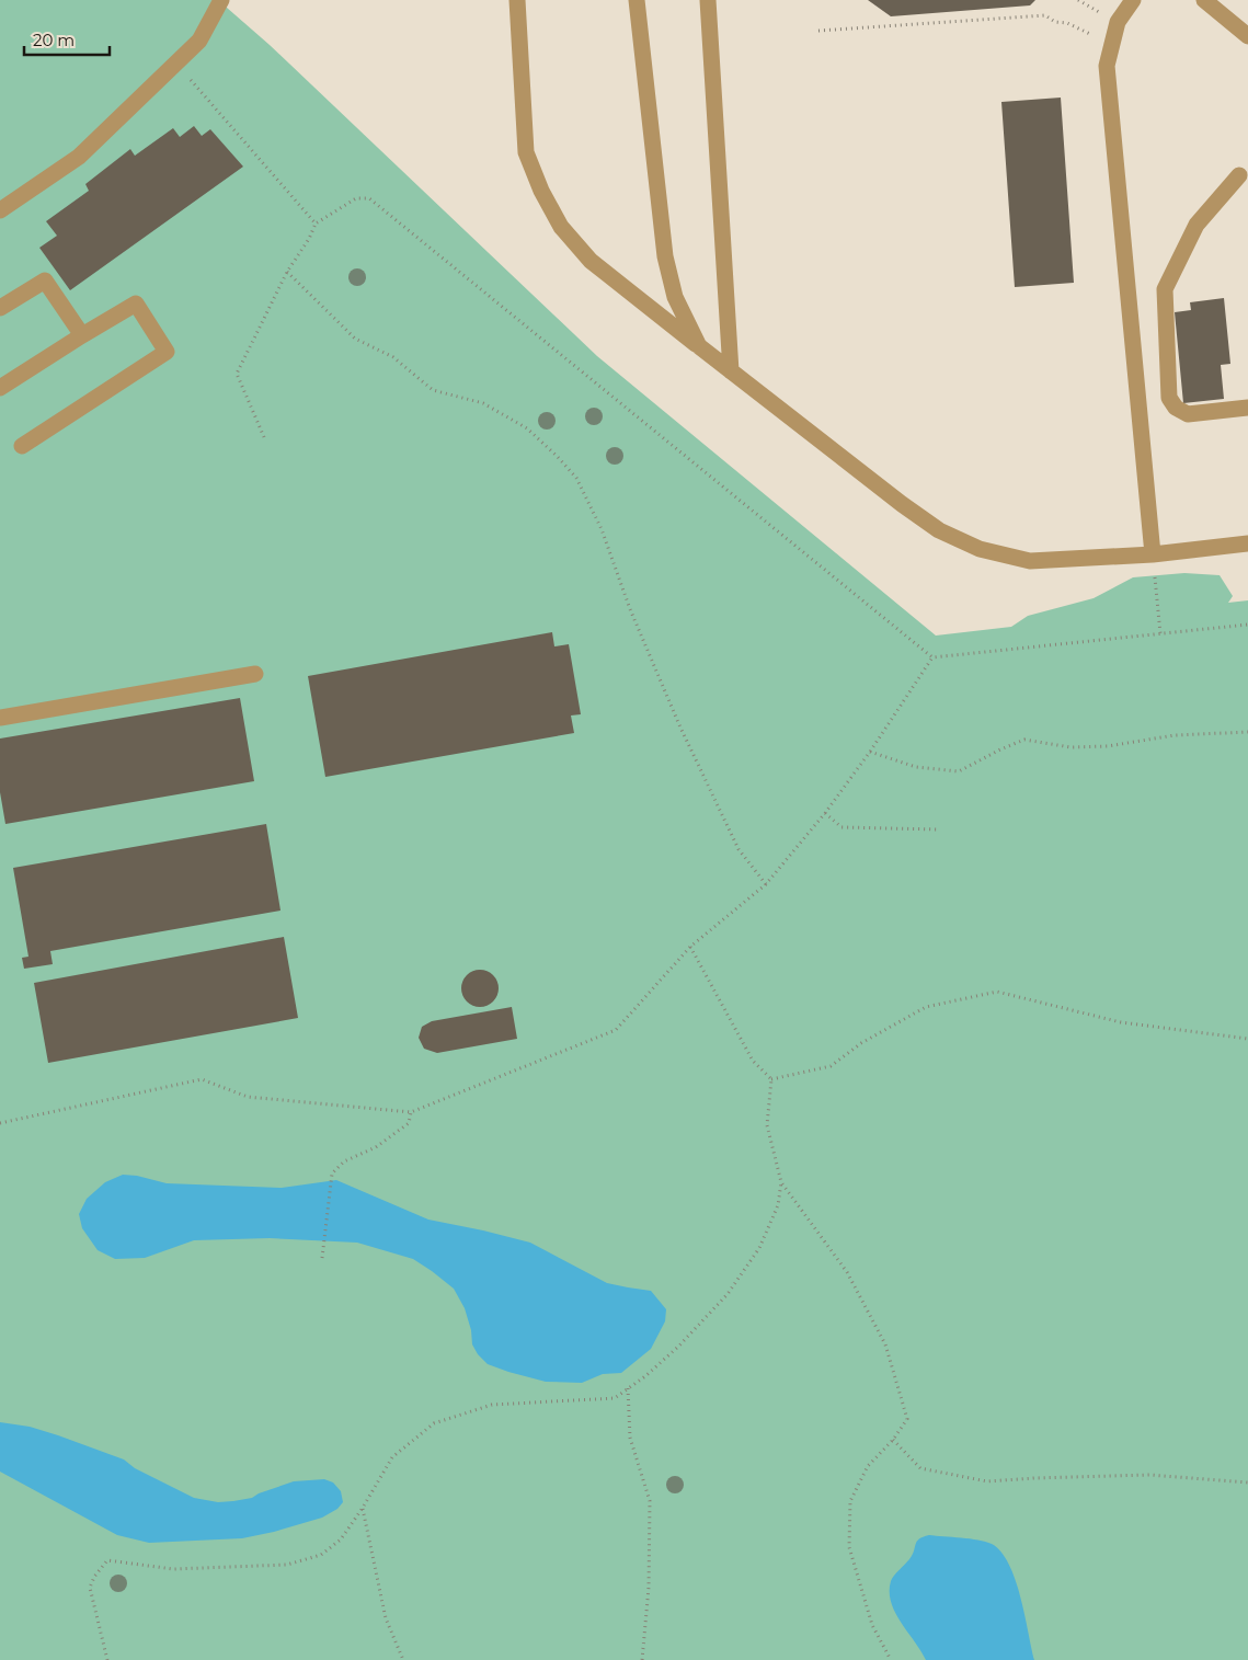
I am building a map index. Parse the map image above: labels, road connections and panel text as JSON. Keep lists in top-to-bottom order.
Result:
{
  "scale_bar": "20 m"
}
